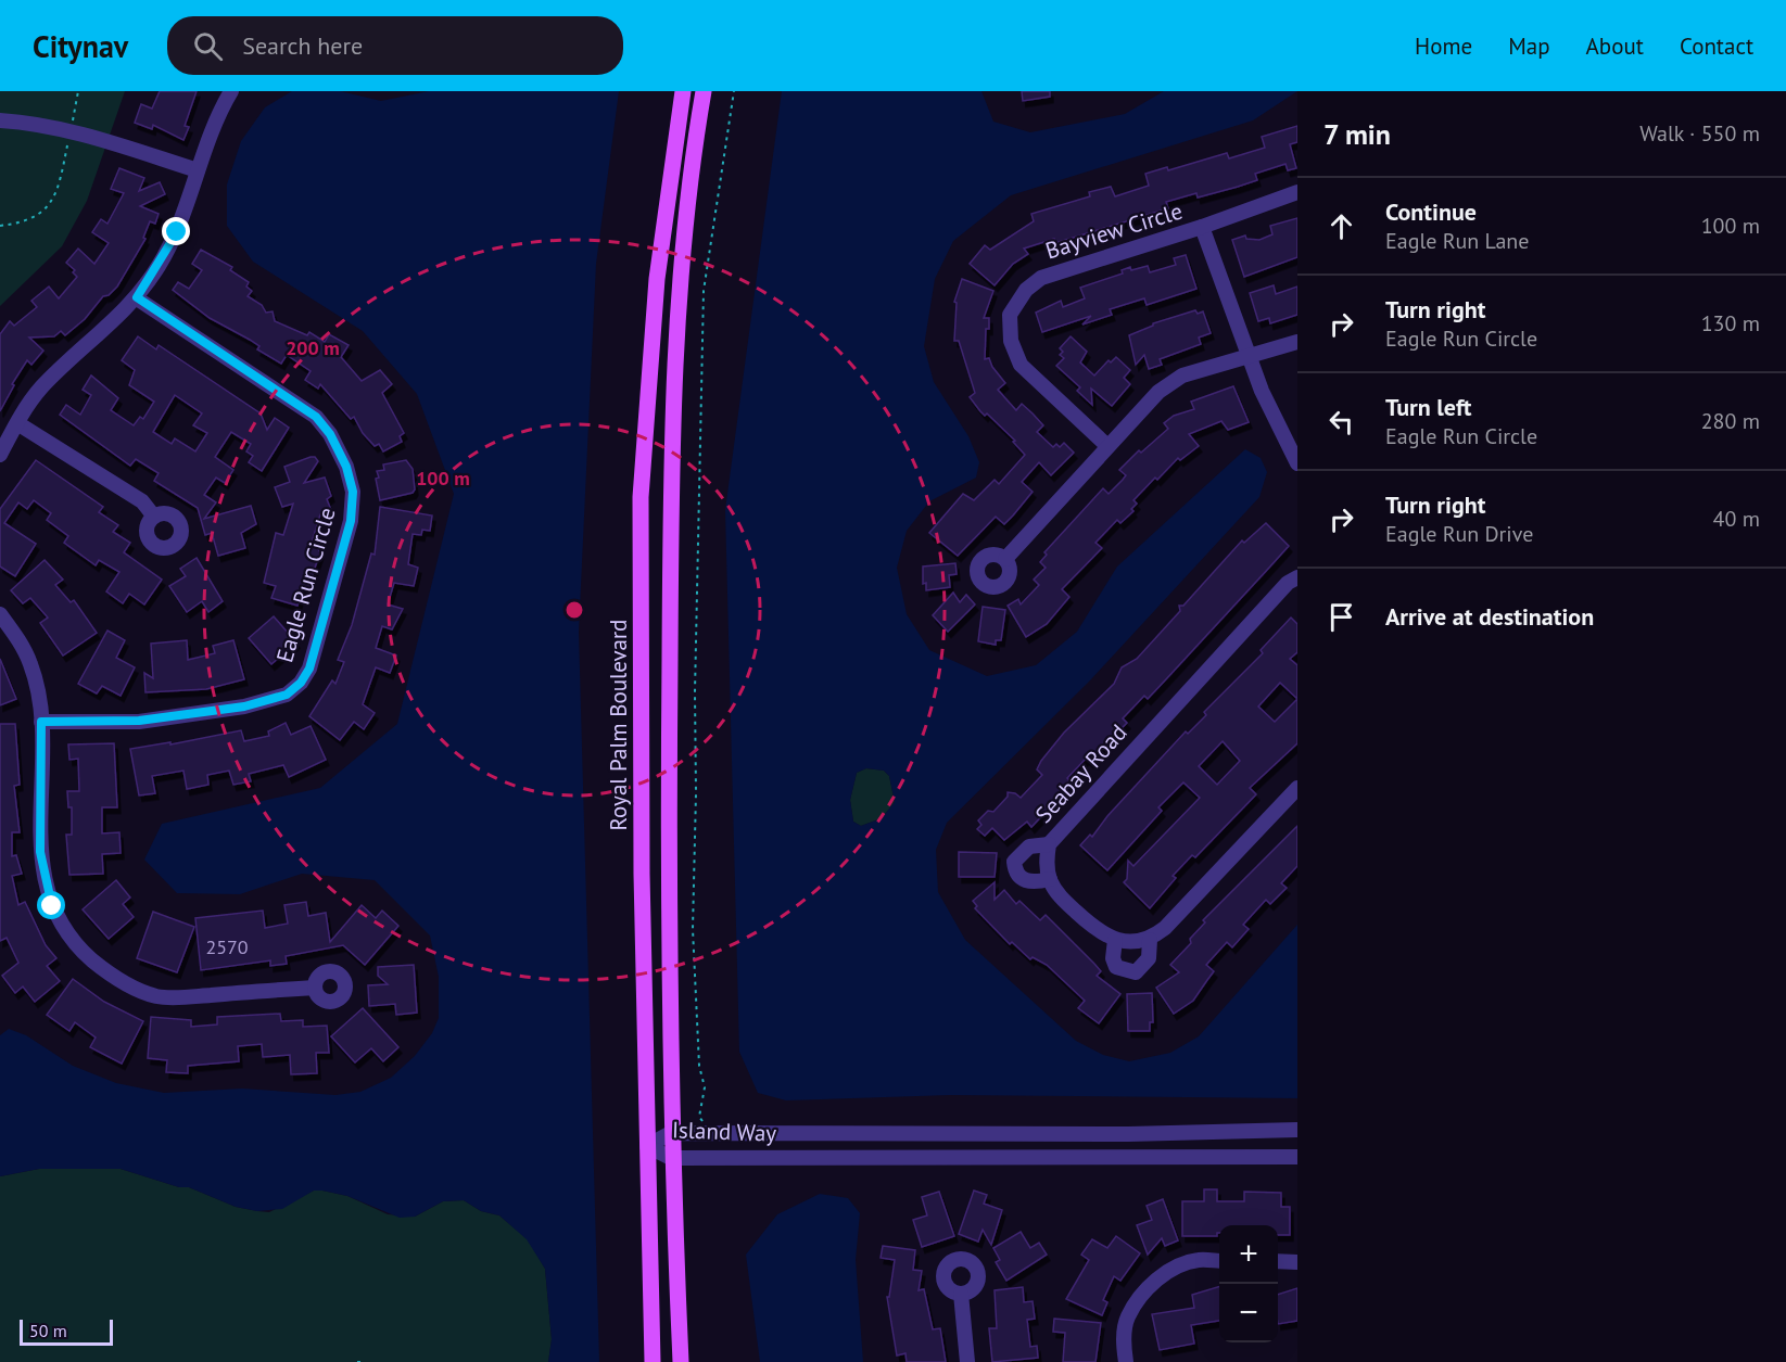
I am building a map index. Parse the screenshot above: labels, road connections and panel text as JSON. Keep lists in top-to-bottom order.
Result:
{
  "streets": {
    "main road": ["Royal Palm Boulevard"],
    "street": [
      "Bayview Circle",
      "Eagle Run Circle",
      "Seabay Road",
      "Island Way"
    ]
  },
  "crossings": [
    ["Royal Palm Boulevard", "Island Way"]
  ],
  "house_numbers": ["2570"],
  "scale_bar": "50 m",
  "page": {
    "header": "Citynav",
    "search": "Search here",
    "nav": [
      "Home",
      "Map",
      "About",
      "Contact"
    ],
    "heading": ["7 min", "Walk · 550 m"],
    "list": [
      ["Continue", "Eagle Run Lane", "100 m"],
      ["Turn right", "Eagle Run Circle", "130 m"],
      ["Turn left", "Eagle Run Circle", "280 m"],
      ["Turn right", "Eagle Run Drive", "40 m"],
      "Arrive at destination"
    ],
    "map_buttons": ["+", "−"],
    "scale": "50 m"
  },
  "rings": ["200 m", "100 m"]
}
